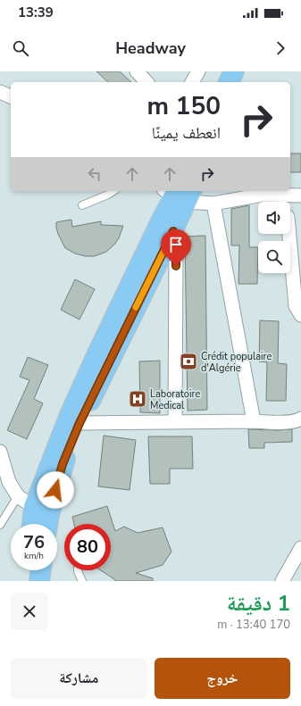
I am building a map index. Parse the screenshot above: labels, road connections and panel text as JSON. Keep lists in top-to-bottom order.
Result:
{
  "places": {
    "bank": ["Crédit populaire d'Algérie"],
    "hospital": ["Laboratoire Medical"]
  },
  "page": {
    "status": "13:39",
    "header": "Headway",
    "turn": ["150 m", "انعطف يمينًا"],
    "speed": "76 km/h",
    "limit": "80",
    "heading": ["1 دقيقة", "170 m · 13:40"],
    "buttons": ["خروج", "مشاركة"]
  }
}
